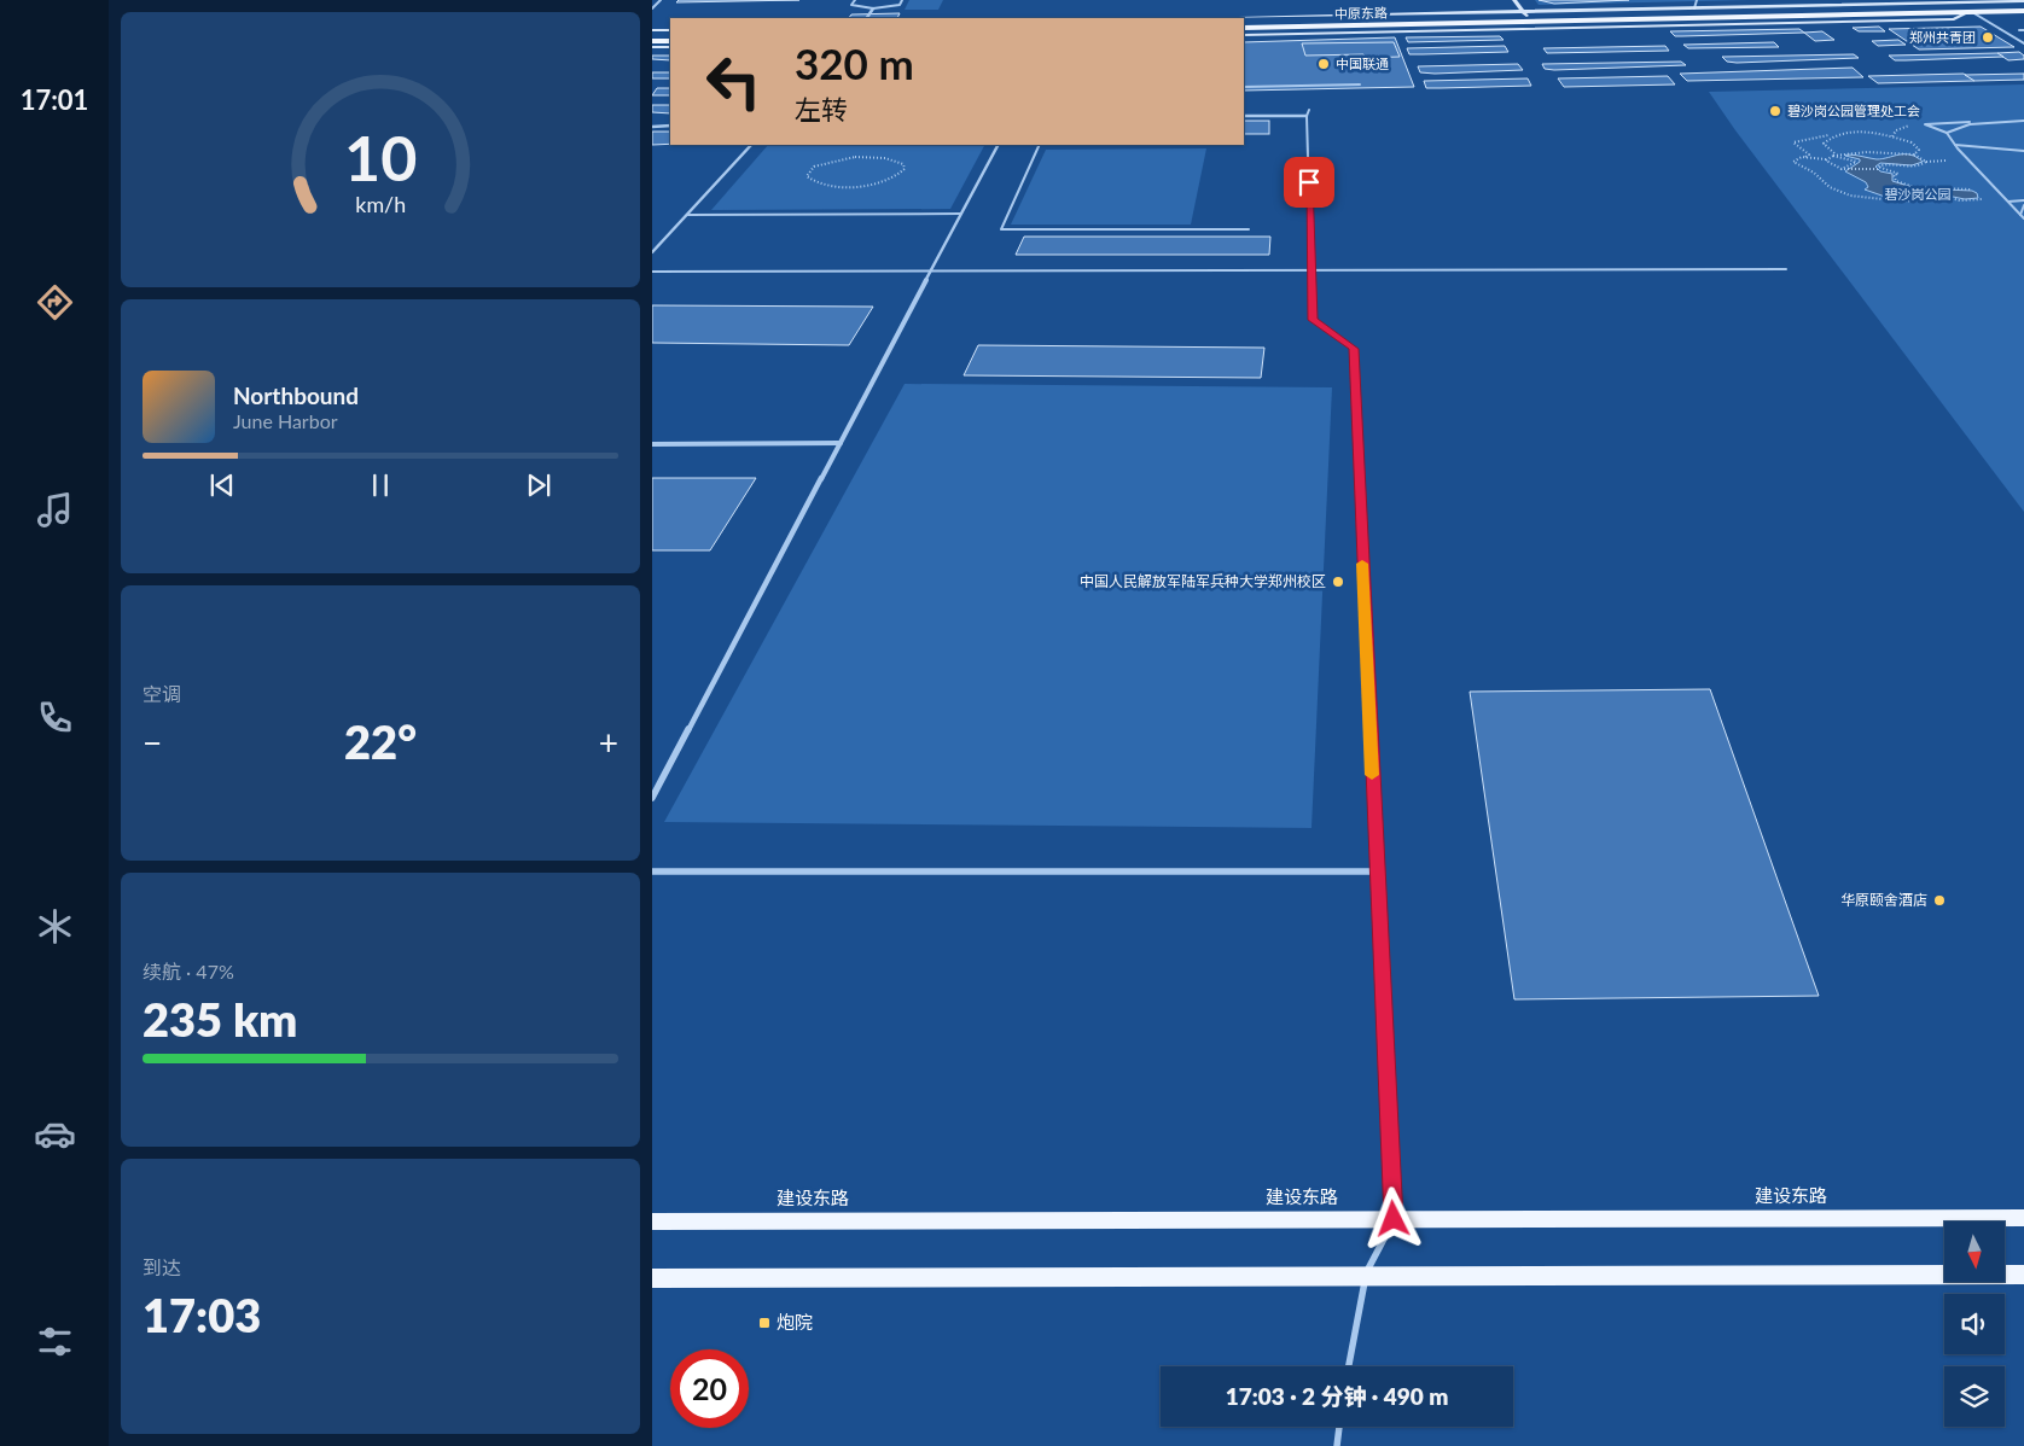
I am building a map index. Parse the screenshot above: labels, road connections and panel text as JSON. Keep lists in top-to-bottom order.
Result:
{
  "streets": {
    "main road": ["中原东路", "建设东路"]
  },
  "parks": ["碧沙岗公园"],
  "places": {
    "other": [
      "郑州共青团",
      "中国联通",
      "碧沙岗公园管理处工会",
      "中国人民解放军陆军兵种大学郑州校区",
      "华原颐舍酒店"
    ],
    "transit": ["炮院"]
  },
  "north": "bottom",
  "page": {
    "tabs": "17:01",
    "turn": ["320 m", "左转"],
    "song": ["Northbound", "June Harbor"],
    "tile": [
      "空调",
      ["续航 · 47%", "235 km"],
      ["到达", "17:03"]
    ],
    "heat": ["−", "22°", "+"],
    "limit": "20",
    "trip": "17:03 · 2 分钟 · 490 m",
    "gauge": ["10", "km/h"]
  }
}
